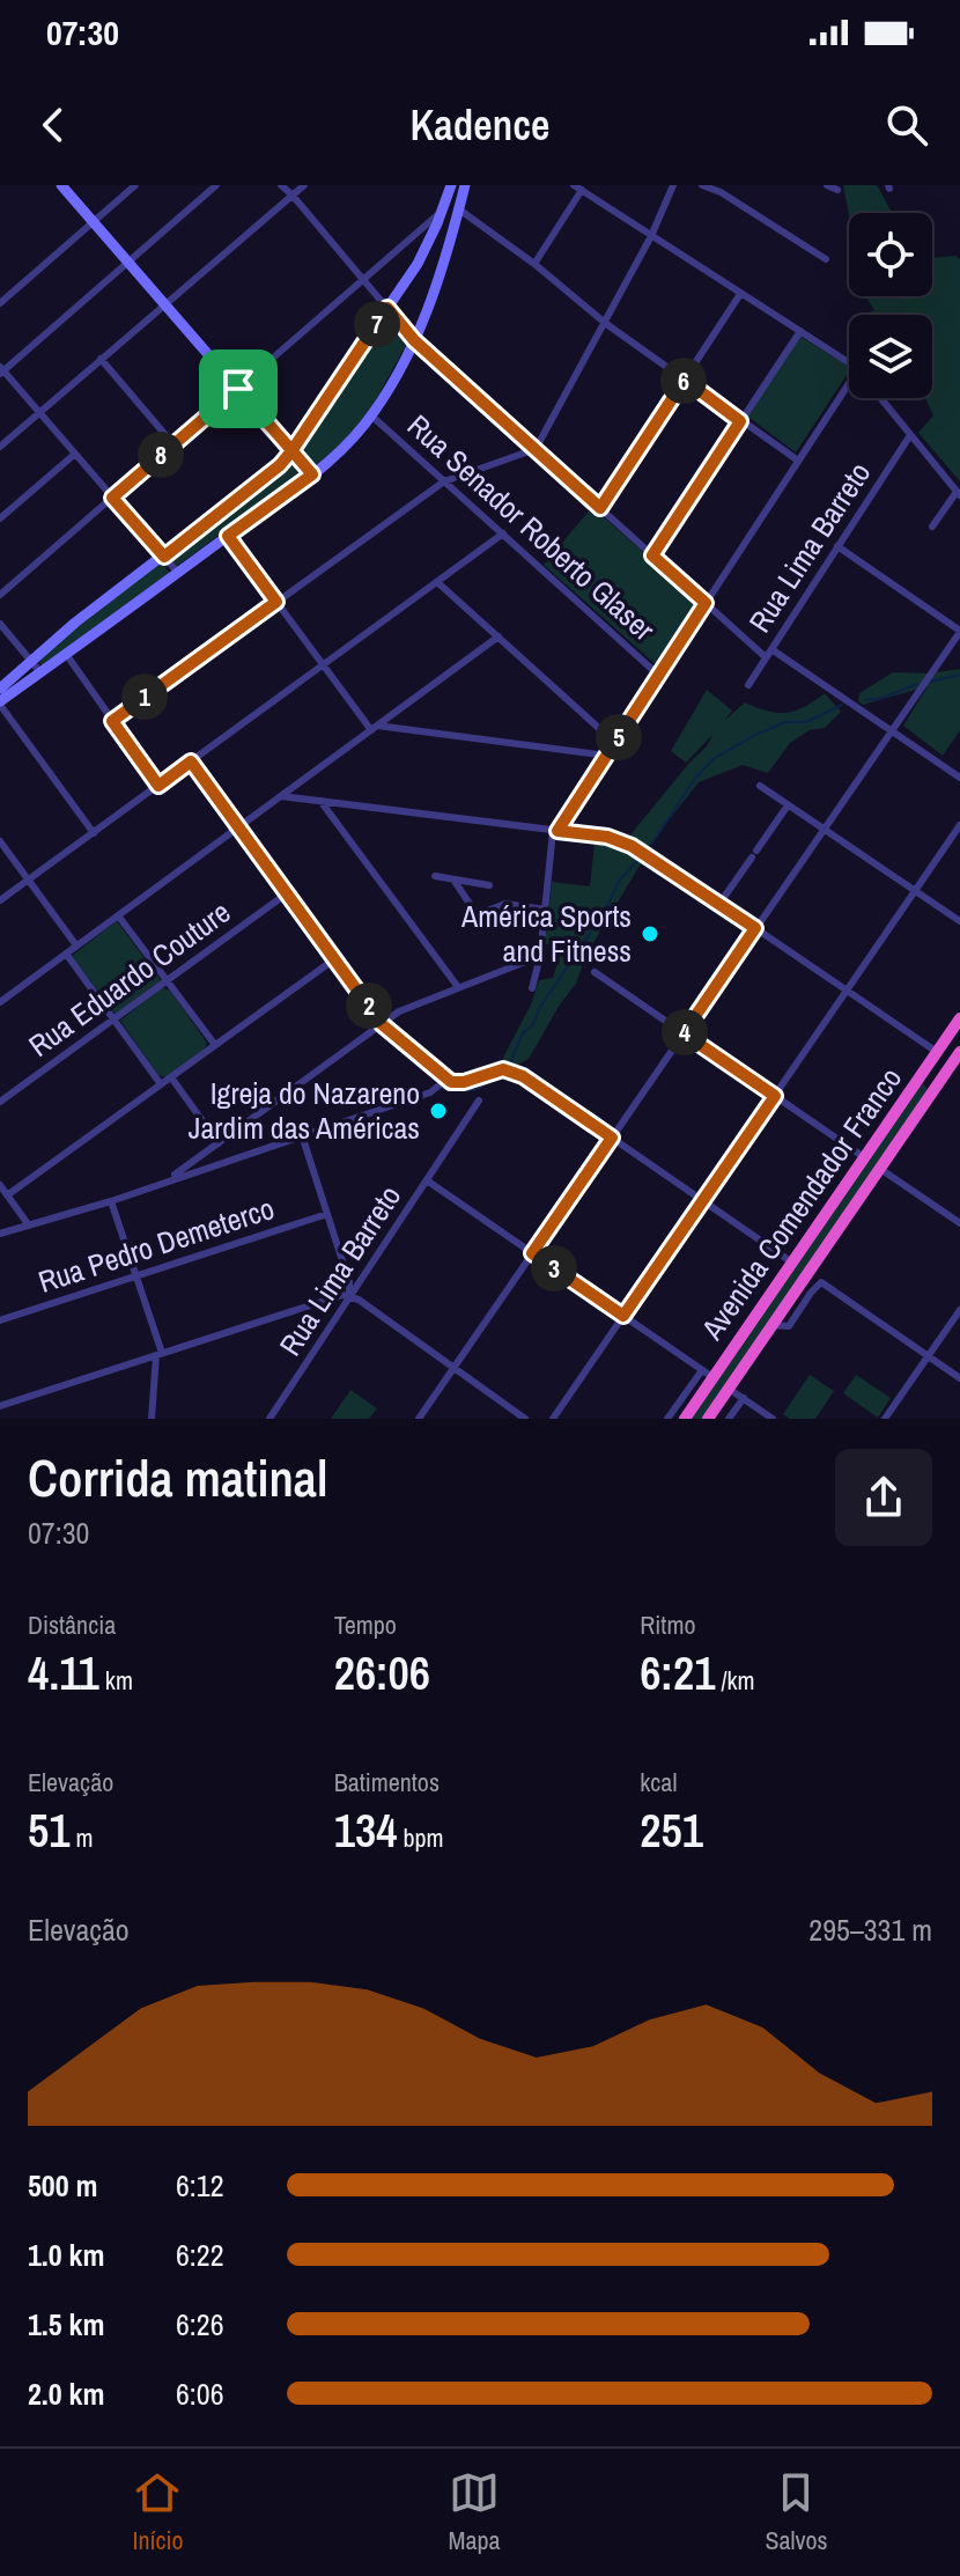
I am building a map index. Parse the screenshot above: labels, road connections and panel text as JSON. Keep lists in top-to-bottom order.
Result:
{
  "streets": {
    "highway": ["Avenida Comendador Franco"],
    "street": [
      "Rua Senador Roberto Glaser",
      "Rua Lima Barreto",
      "Rua Eduardo Couture",
      "Rua Pedro Demeterco"
    ]
  },
  "places": ["América Sports and Fitness", "Igreja do Nazareno Jardim das Américas"],
  "page": {
    "status": "07:30",
    "header": "Kadence",
    "pins": [
      "7",
      "6",
      "8",
      "1",
      "5",
      "2",
      "4",
      "3"
    ],
    "heading": ["Corrida matinal", "07:30"],
    "stats": [
      ["Distância", "4.11 km"],
      ["Tempo", "26:06"],
      ["Ritmo", "6:21 /km"],
      ["Elevação", "51 m"],
      ["Batimentos", "134 bpm"],
      ["kcal", "251"]
    ],
    "chart": ["Elevação", "295–331 m"],
    "list": [
      {
        "name": "500 m",
        "note": "6:12"
      },
      {
        "name": "1.0 km",
        "note": "6:22"
      },
      {
        "name": "1.5 km",
        "note": "6:26"
      },
      {
        "name": "2.0 km",
        "note": "6:06"
      }
    ],
    "tabs": ["Início", "Mapa", "Salvos"]
  }
}
